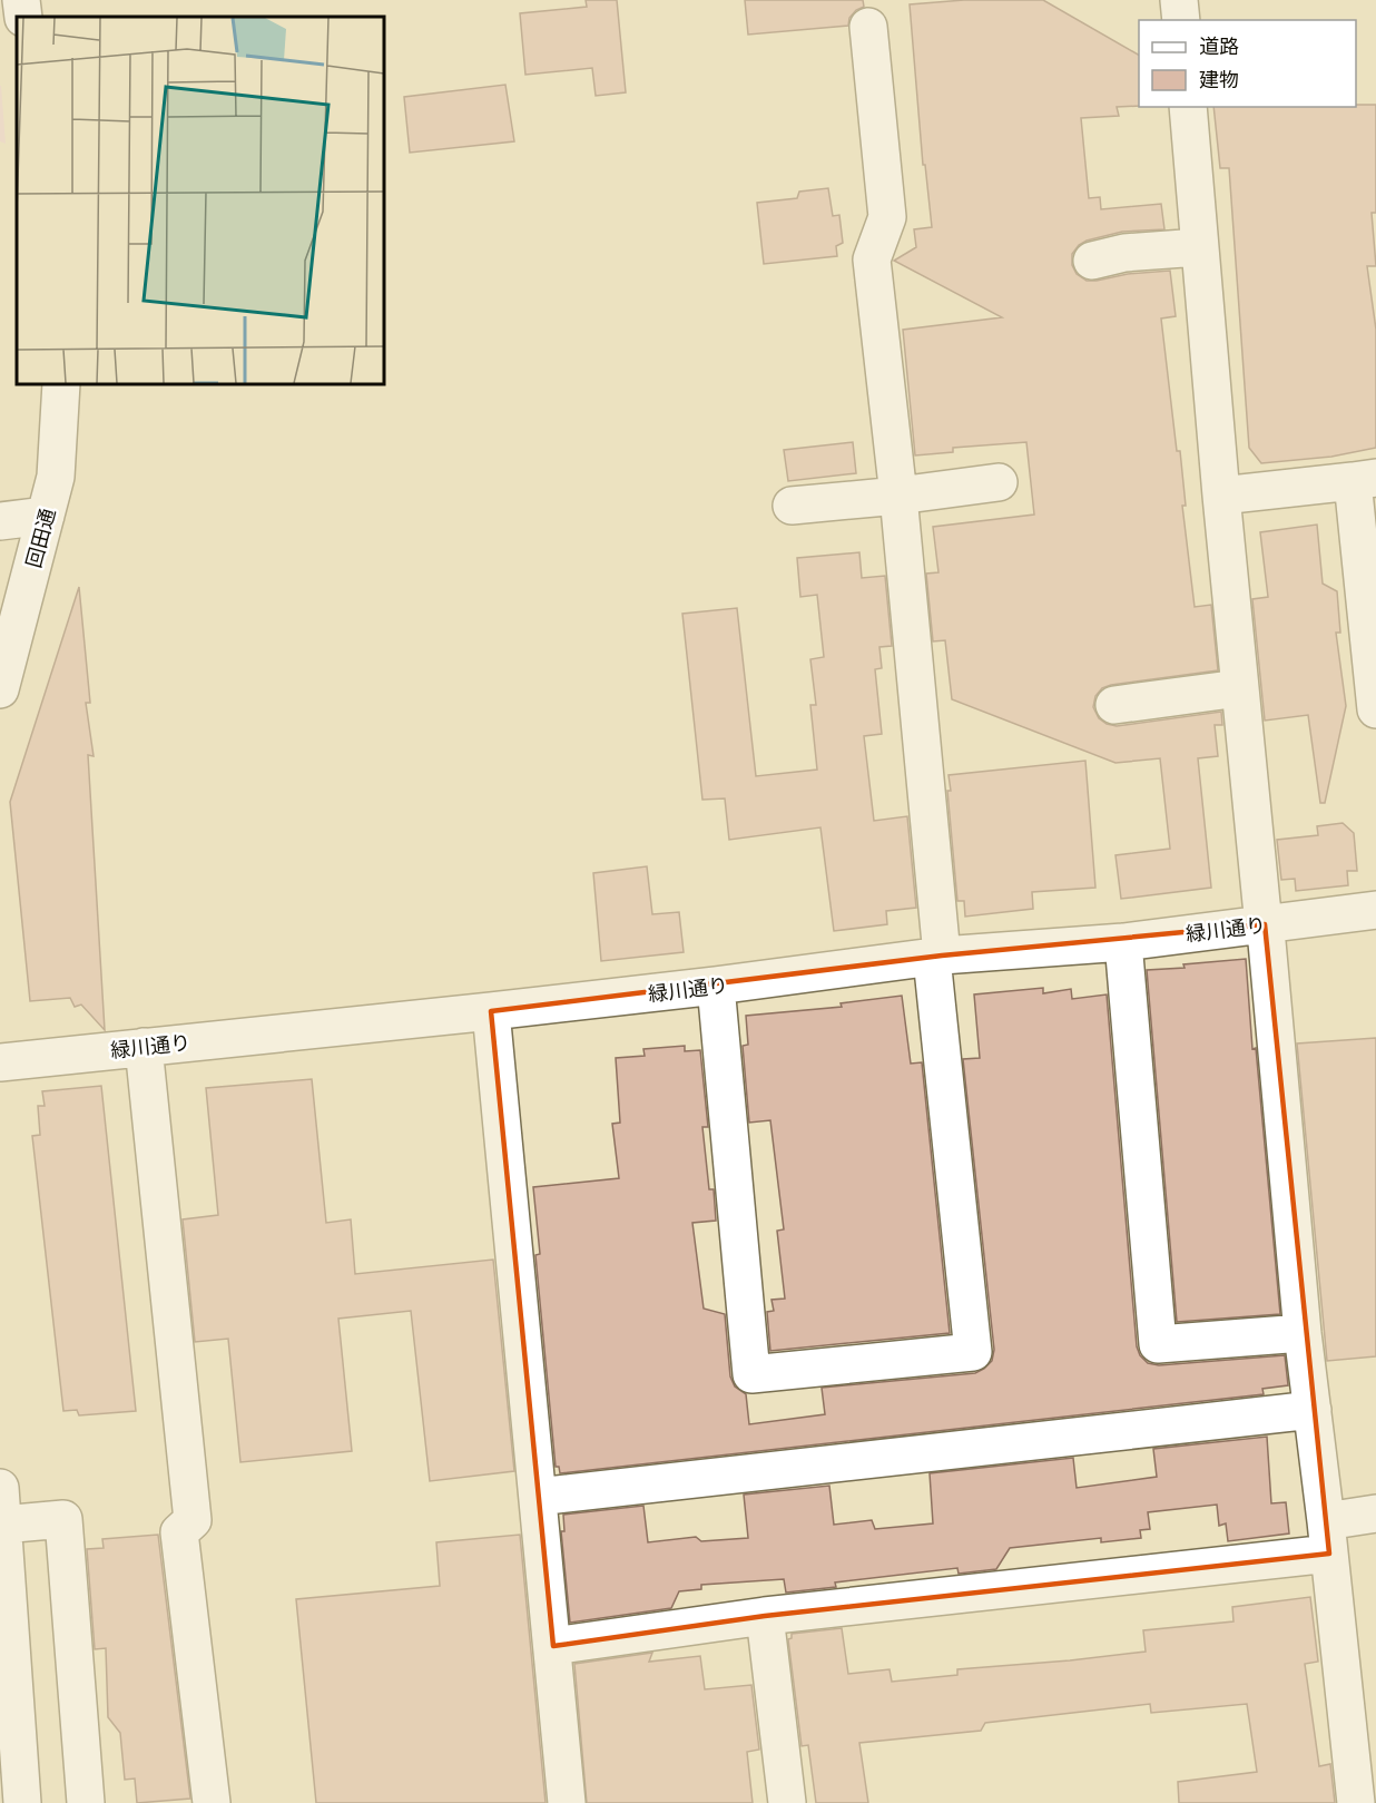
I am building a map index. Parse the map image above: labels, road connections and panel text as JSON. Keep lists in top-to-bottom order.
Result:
{
  "streets": {
    "street": ["回田通", "緑川通り"]
  },
  "legend": ["道路", "建物"]
}
